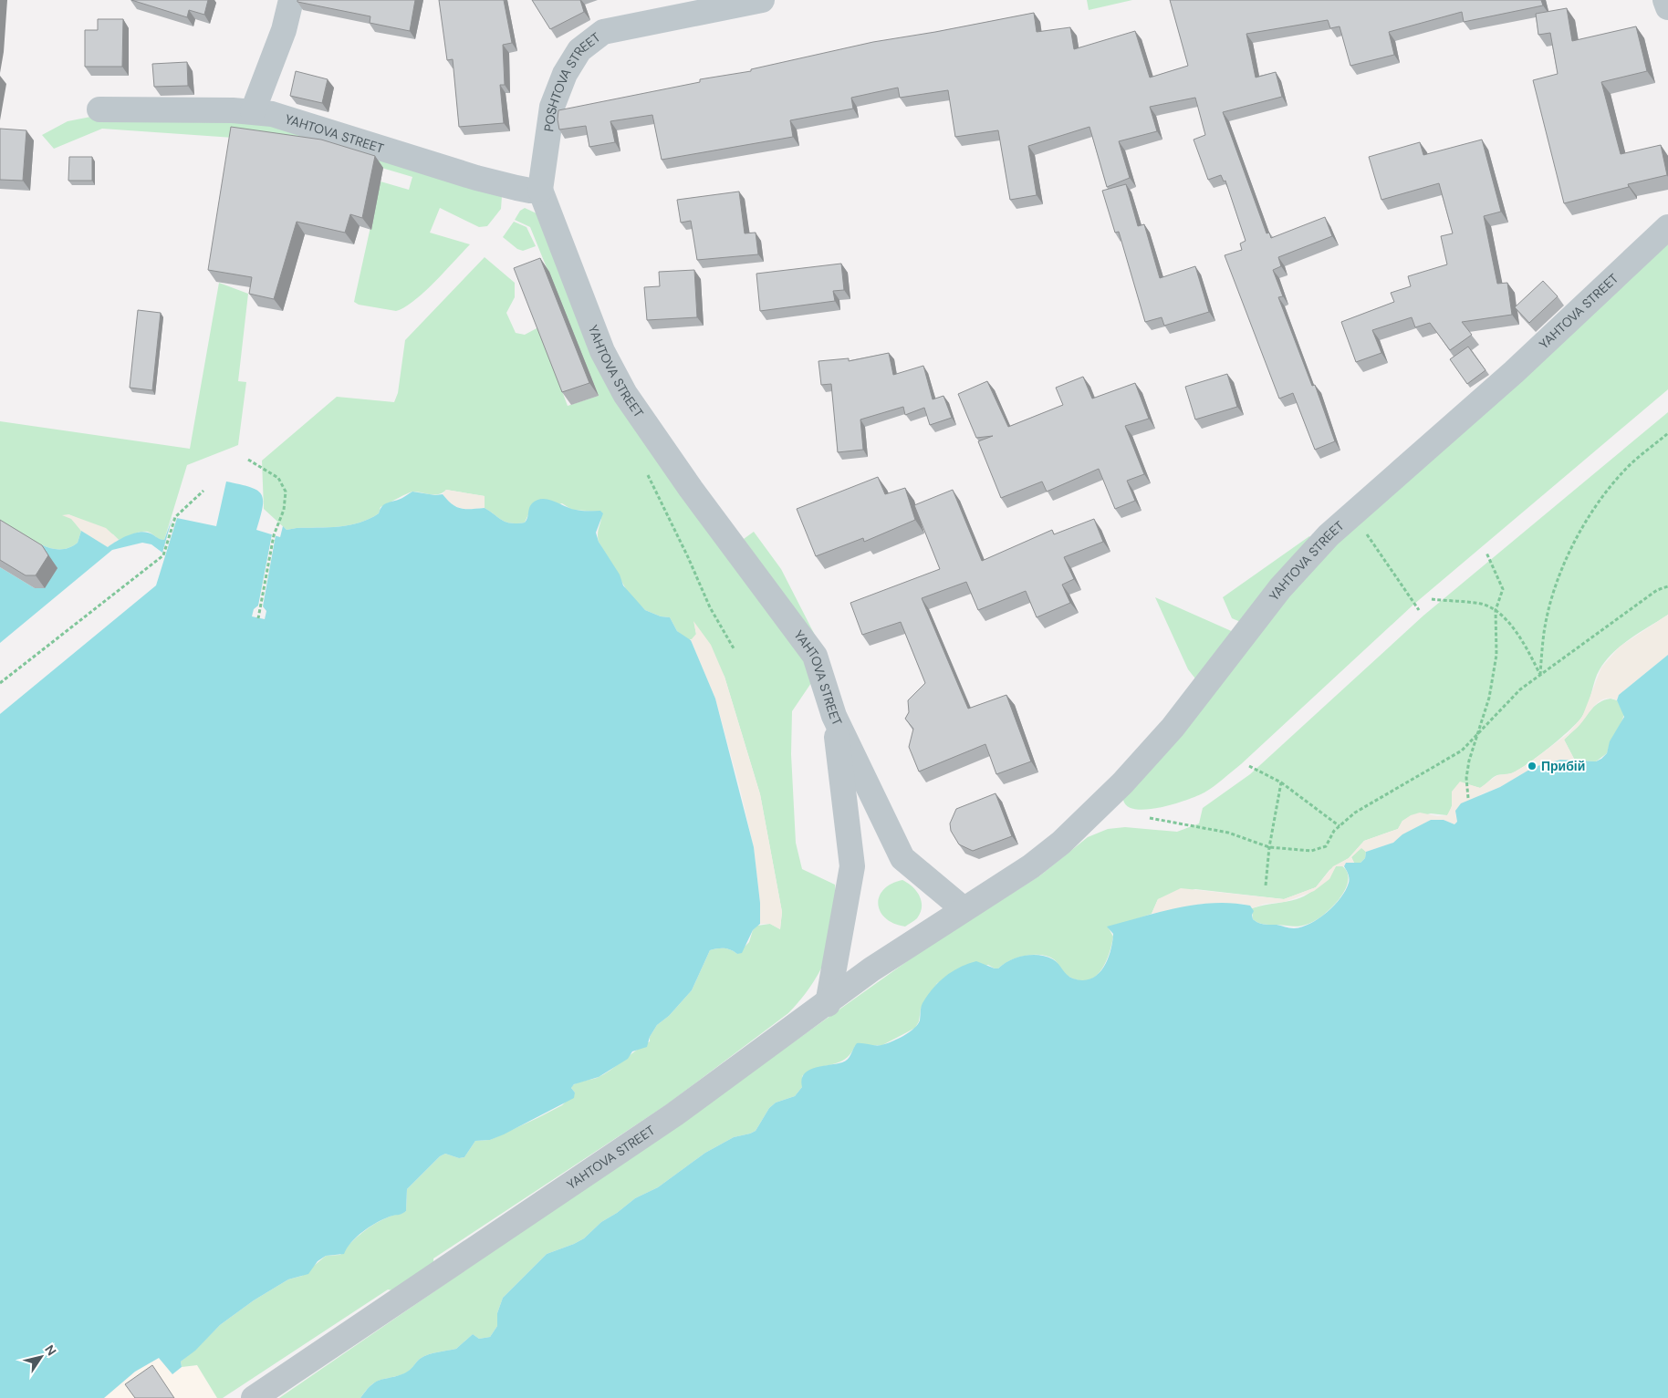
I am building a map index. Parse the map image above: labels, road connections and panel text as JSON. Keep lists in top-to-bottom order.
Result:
{
  "streets": {
    "street": ["POSHTOVA STREET", "YAHTOVA STREET"]
  },
  "crossings": [
    ["POSHTOVA STREET", "YAHTOVA STREET"]
  ],
  "places": ["Прибій"],
  "north": "top right"
}
